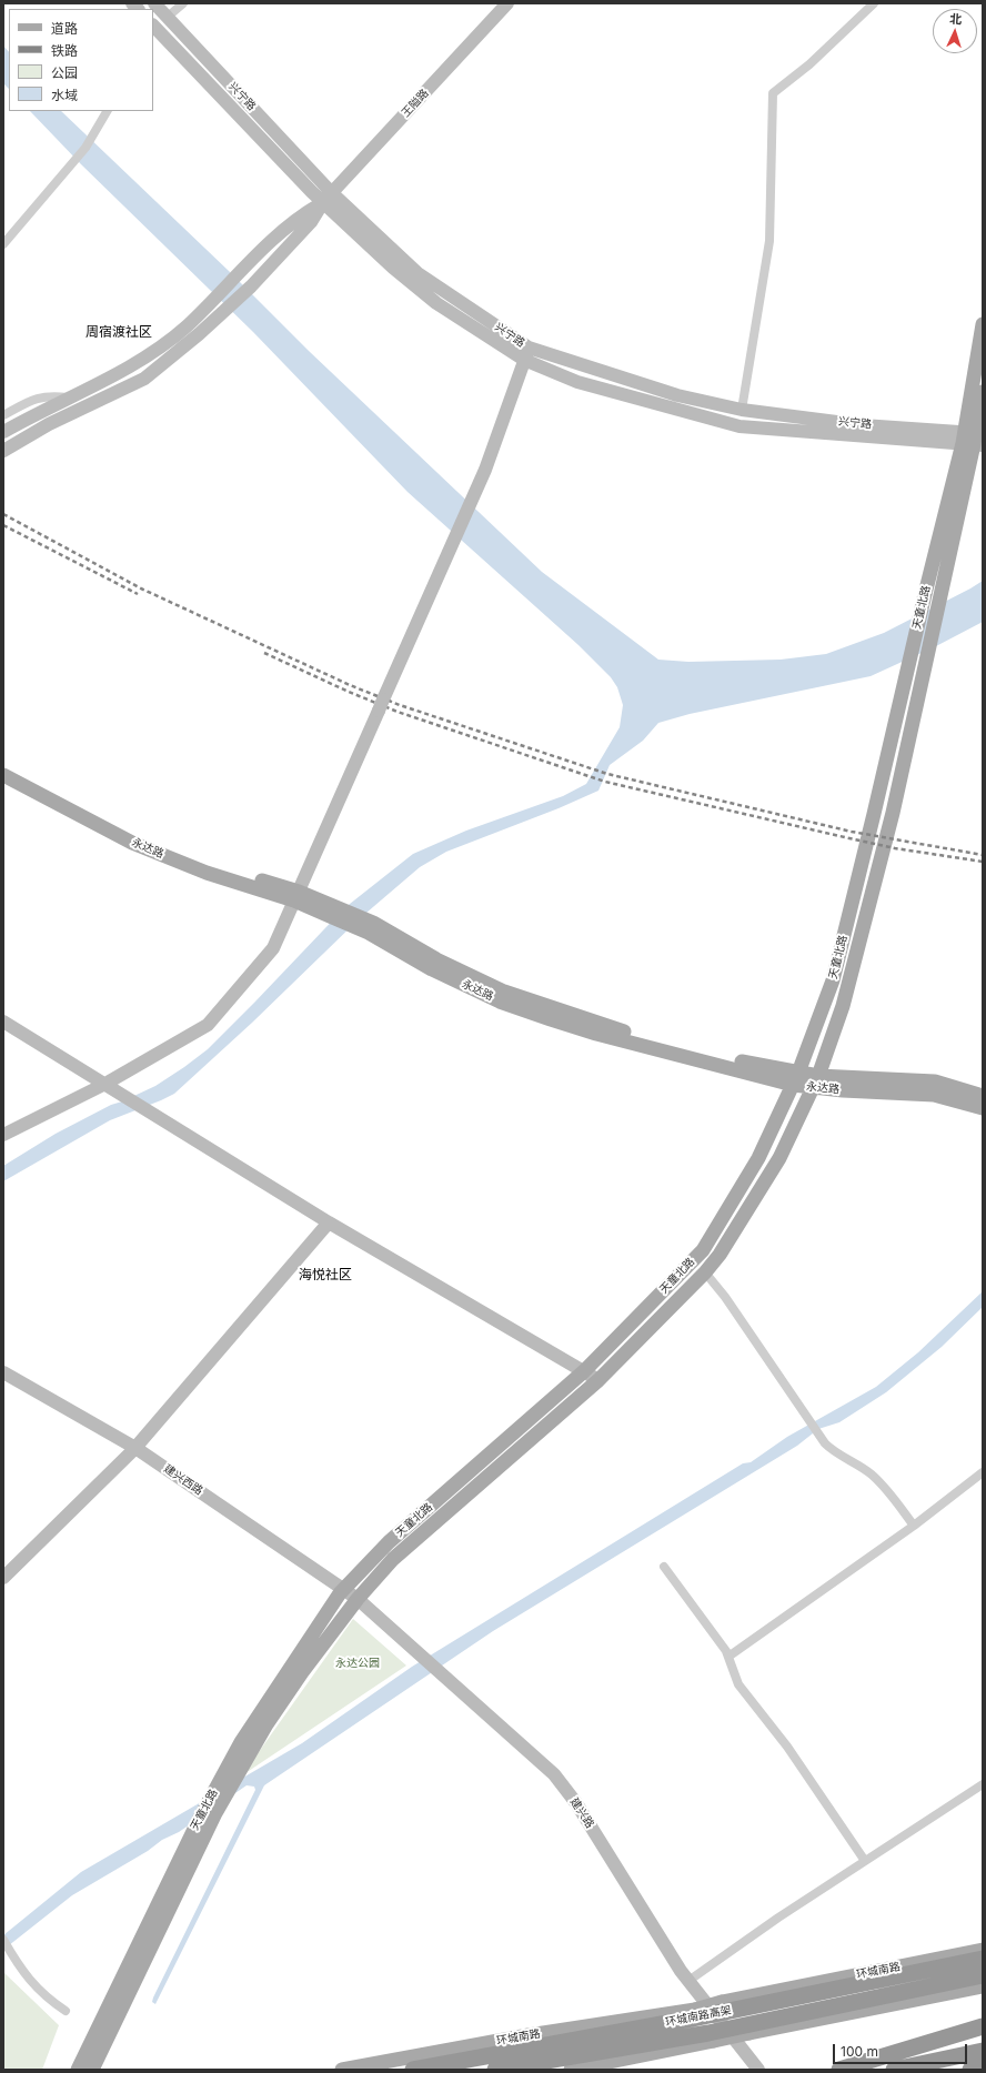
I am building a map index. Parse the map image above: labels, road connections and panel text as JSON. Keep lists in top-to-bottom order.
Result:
{
  "streets": {
    "highway": ["环城南路高架"],
    "main road": ["天童北路", "永达路", "环城南路"],
    "street": [
      "兴宁路",
      "王隘路",
      "建兴西路",
      "建兴路"
    ]
  },
  "crossings": [
    ["兴宁路", "王隘路"],
    ["兴宁路", "天童北路"],
    ["天童北路", "永达路"],
    ["天童北路", "建兴西路"],
    ["天童北路", "建兴路"],
    ["建兴西路", "建兴路"]
  ],
  "districts": ["周宿渡社区", "海悦社区"],
  "parks": ["永达公园"],
  "legend": [
    "道路",
    "铁路",
    "公园",
    "水域"
  ],
  "scale_bar": "100 m",
  "north": "top"
}
